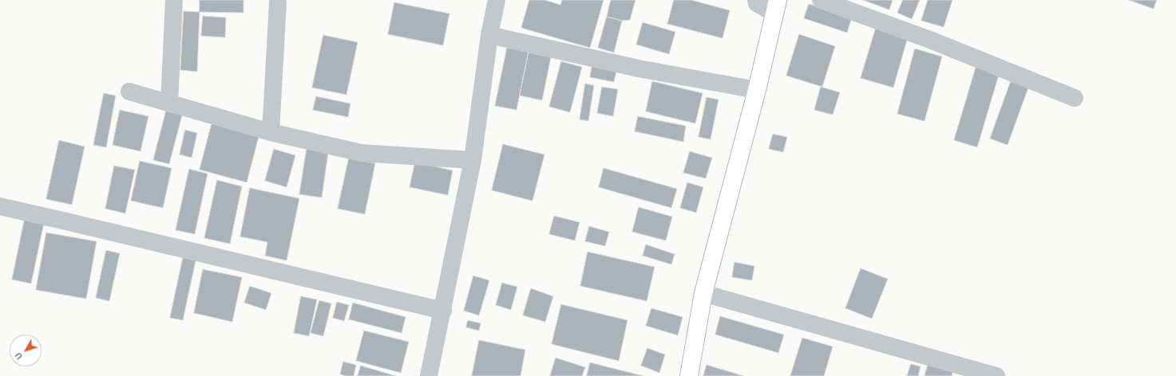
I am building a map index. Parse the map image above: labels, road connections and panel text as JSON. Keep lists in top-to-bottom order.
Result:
{
  "north": "bottom left"
}
